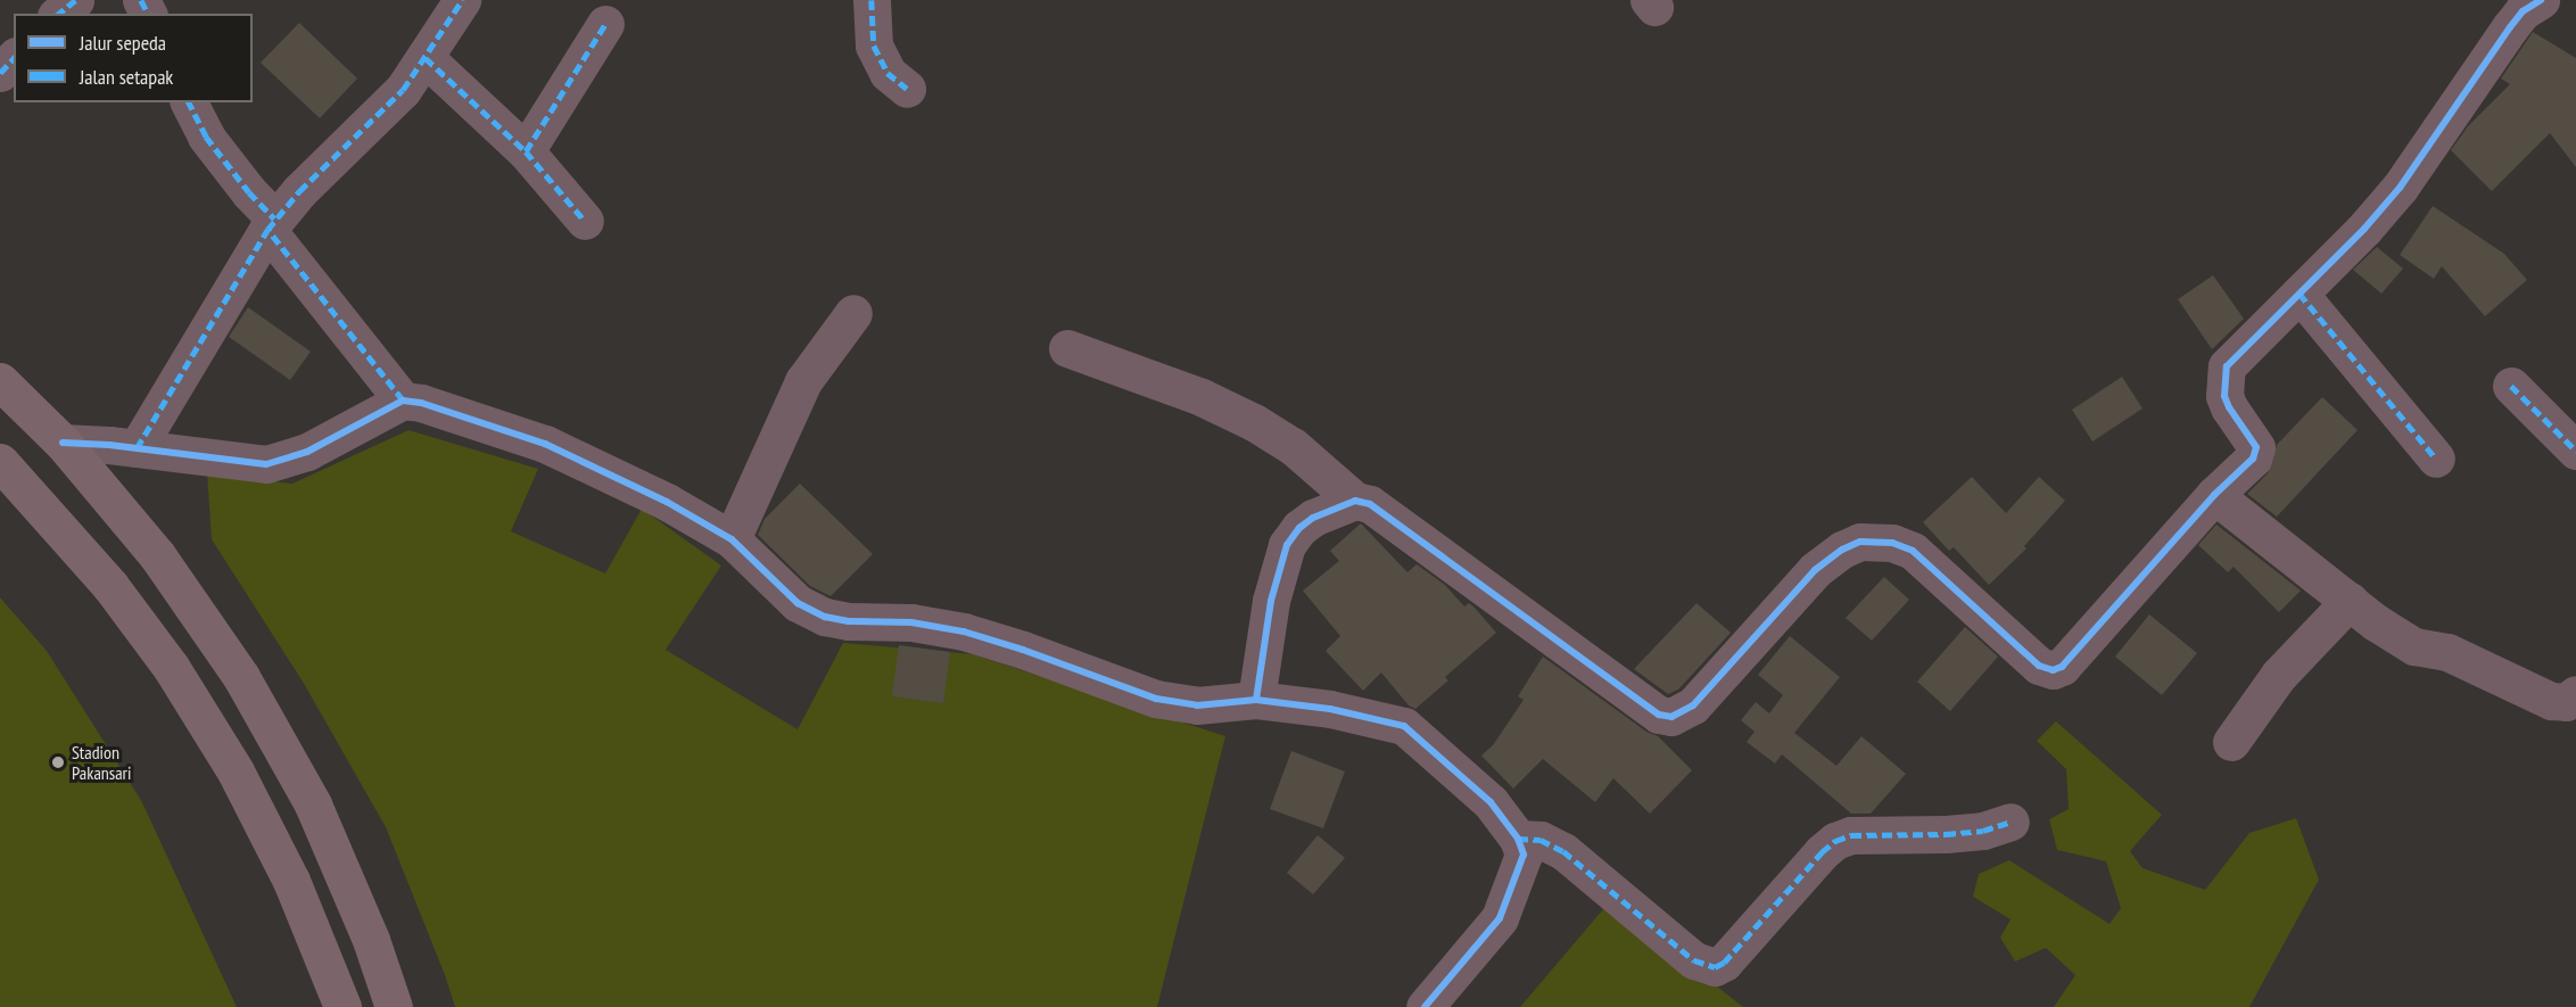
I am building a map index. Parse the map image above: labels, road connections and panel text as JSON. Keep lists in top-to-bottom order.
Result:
{
  "places": ["Stadion Pakansari"],
  "legend": ["Jalur sepeda", "Jalan setapak"]
}
